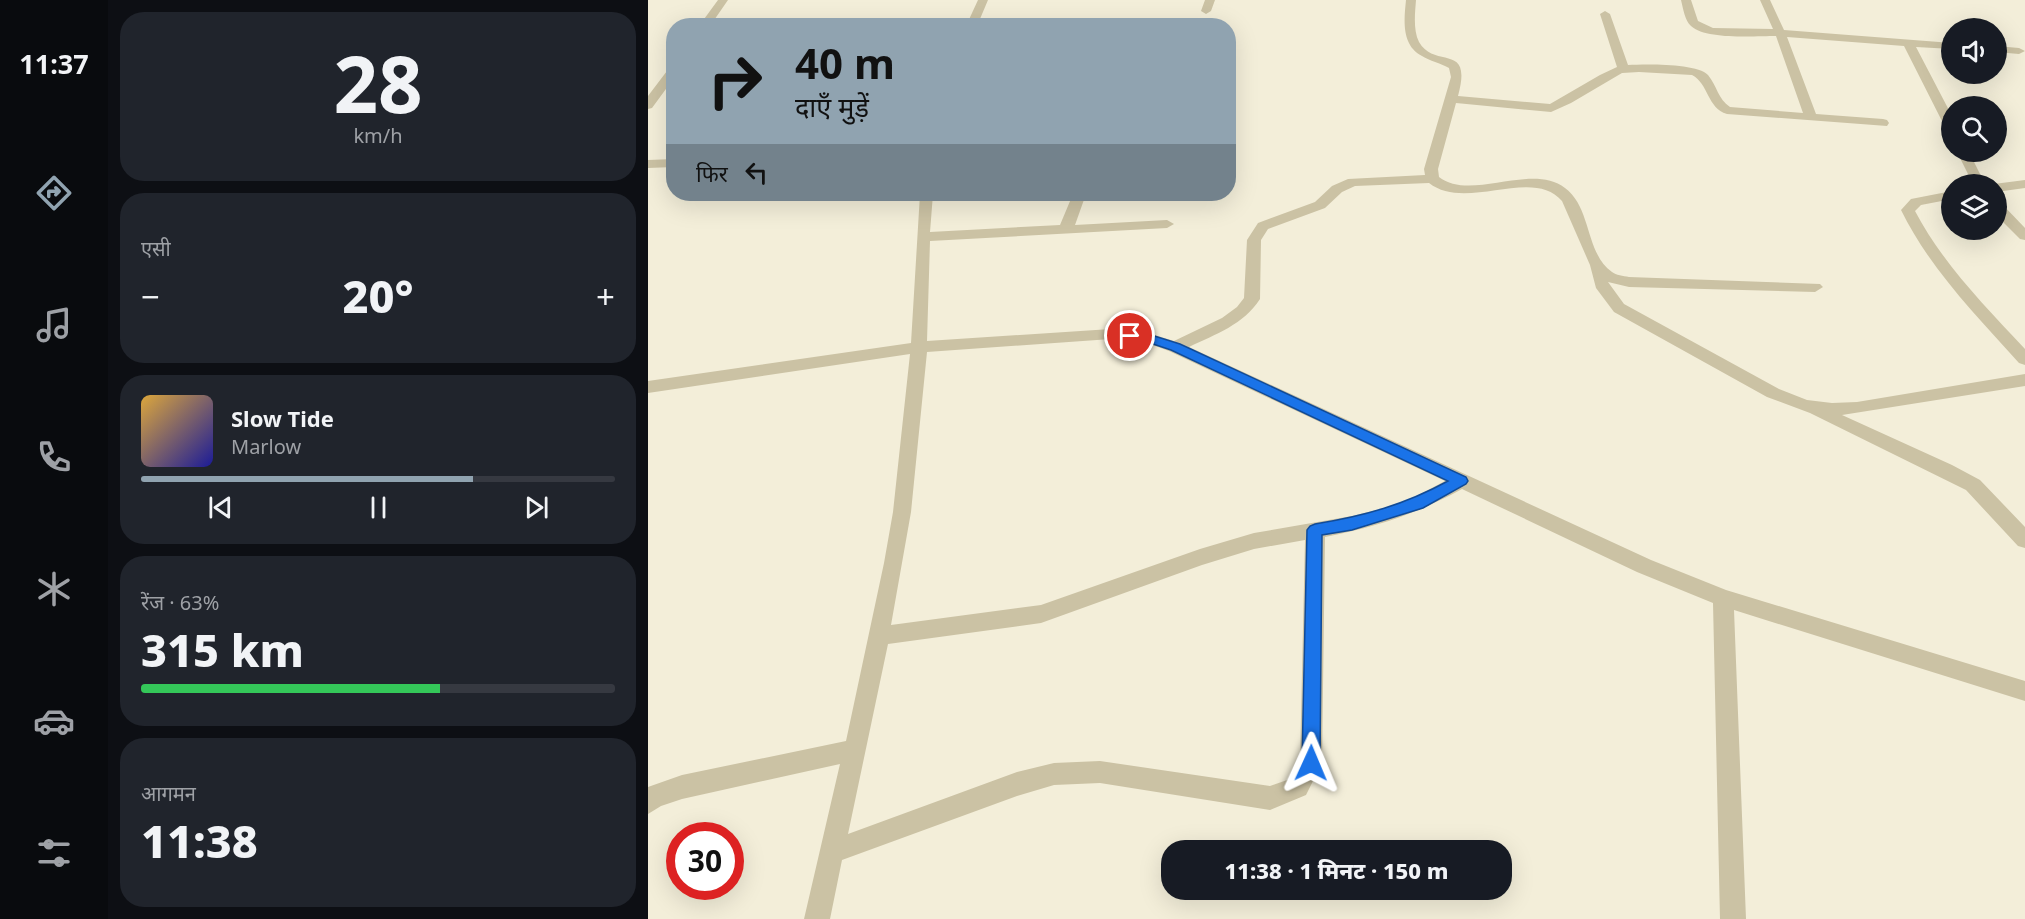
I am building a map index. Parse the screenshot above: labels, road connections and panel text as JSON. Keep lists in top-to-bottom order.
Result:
{
  "page": {
    "tabs": "11:37",
    "tile": [
      ["28", "km/h"],
      "एसी",
      ["रेंज · 63%", "315 km"],
      ["आगमन", "11:38"]
    ],
    "turn": ["40 m", "दाएँ मुड़ें"],
    "then": "फिर",
    "heat": ["−", "20°", "+"],
    "song": ["Slow Tide", "Marlow"],
    "limit": "30",
    "trip": "11:38 · 1 मिनट · 150 m"
  }
}
